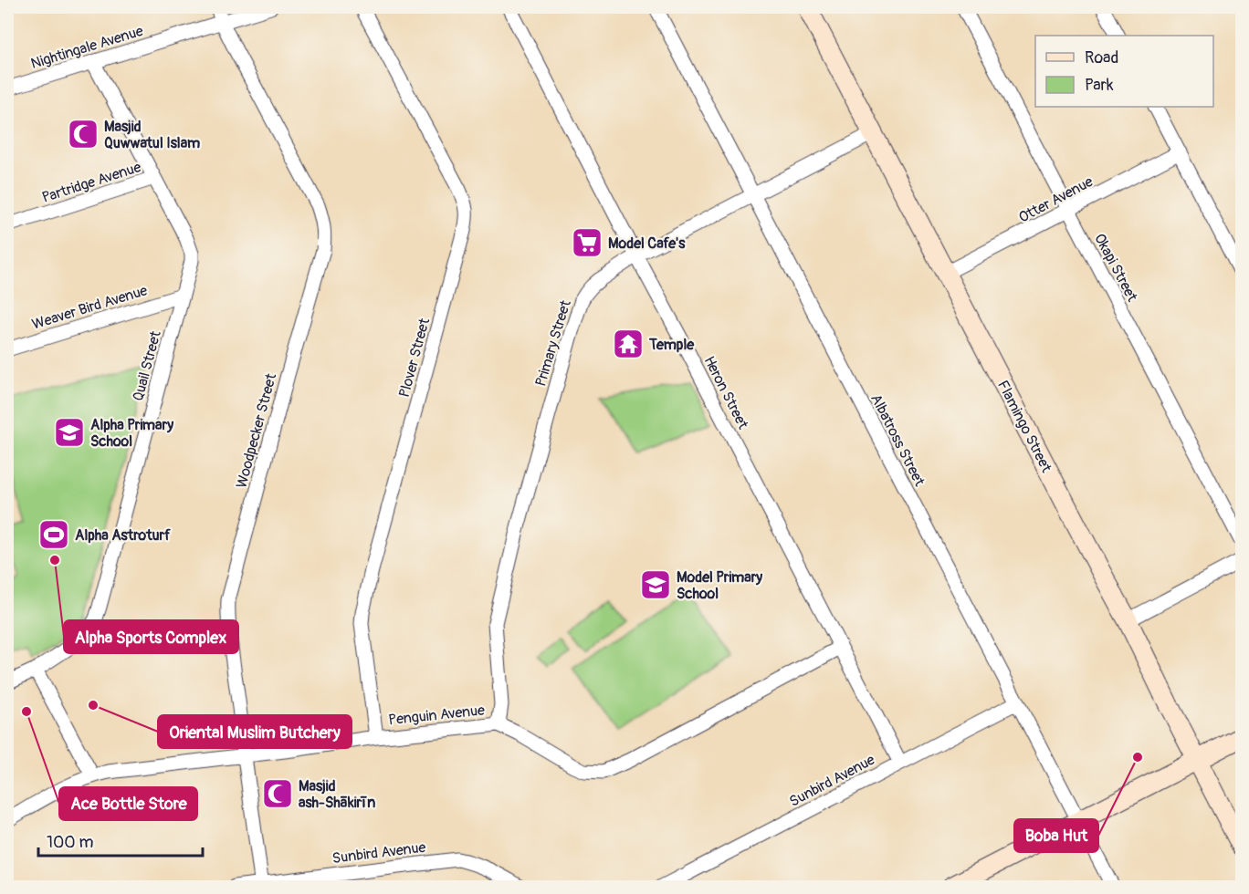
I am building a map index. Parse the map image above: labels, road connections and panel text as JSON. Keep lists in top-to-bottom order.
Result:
{
  "streets": {
    "street": [
      "Nightingale Avenue",
      "Partridge Avenue",
      "Otter Avenue",
      "Okapi Street",
      "Weaver Bird Avenue",
      "Primary Street",
      "Plover Street",
      "Quail Street",
      "Heron Street",
      "Flamingo Street",
      "Woodpecker Street",
      "Albatross Street",
      "Penguin Avenue",
      "Sunbird Avenue"
    ]
  },
  "crossings": [
    ["Nightingale Avenue", "Quail Street"],
    ["Nightingale Avenue", "Woodpecker Street"],
    ["Partridge Avenue", "Quail Street"],
    ["Otter Avenue", "Okapi Street"],
    ["Otter Avenue", "Flamingo Street"],
    ["Weaver Bird Avenue", "Quail Street"],
    ["Primary Street", "Heron Street"],
    ["Primary Street", "Flamingo Street"],
    ["Primary Street", "Albatross Street"],
    ["Primary Street", "Penguin Avenue"],
    ["Plover Street", "Penguin Avenue"],
    ["Heron Street", "Penguin Avenue"],
    ["Heron Street", "Sunbird Avenue"],
    ["Woodpecker Street", "Penguin Avenue"],
    ["Woodpecker Street", "Sunbird Avenue"],
    ["Albatross Street", "Sunbird Avenue"]
  ],
  "places": {
    "mosque": ["Masjid Quwwatul Islam", "Masjid ash-Shākirīn"],
    "supermarket": ["Model Cafe's"],
    "temple": ["Temple"],
    "school or university": ["Alpha Primary School", "Model Primary School"],
    "sports": ["Alpha Astroturf"],
    "other": [
      "Alpha Sports Complex",
      "Oriental Muslim Butchery",
      "Ace Bottle Store",
      "Boba Hut"
    ]
  },
  "legend": ["Road", "Park"],
  "scale_bar": "100 m"
}
